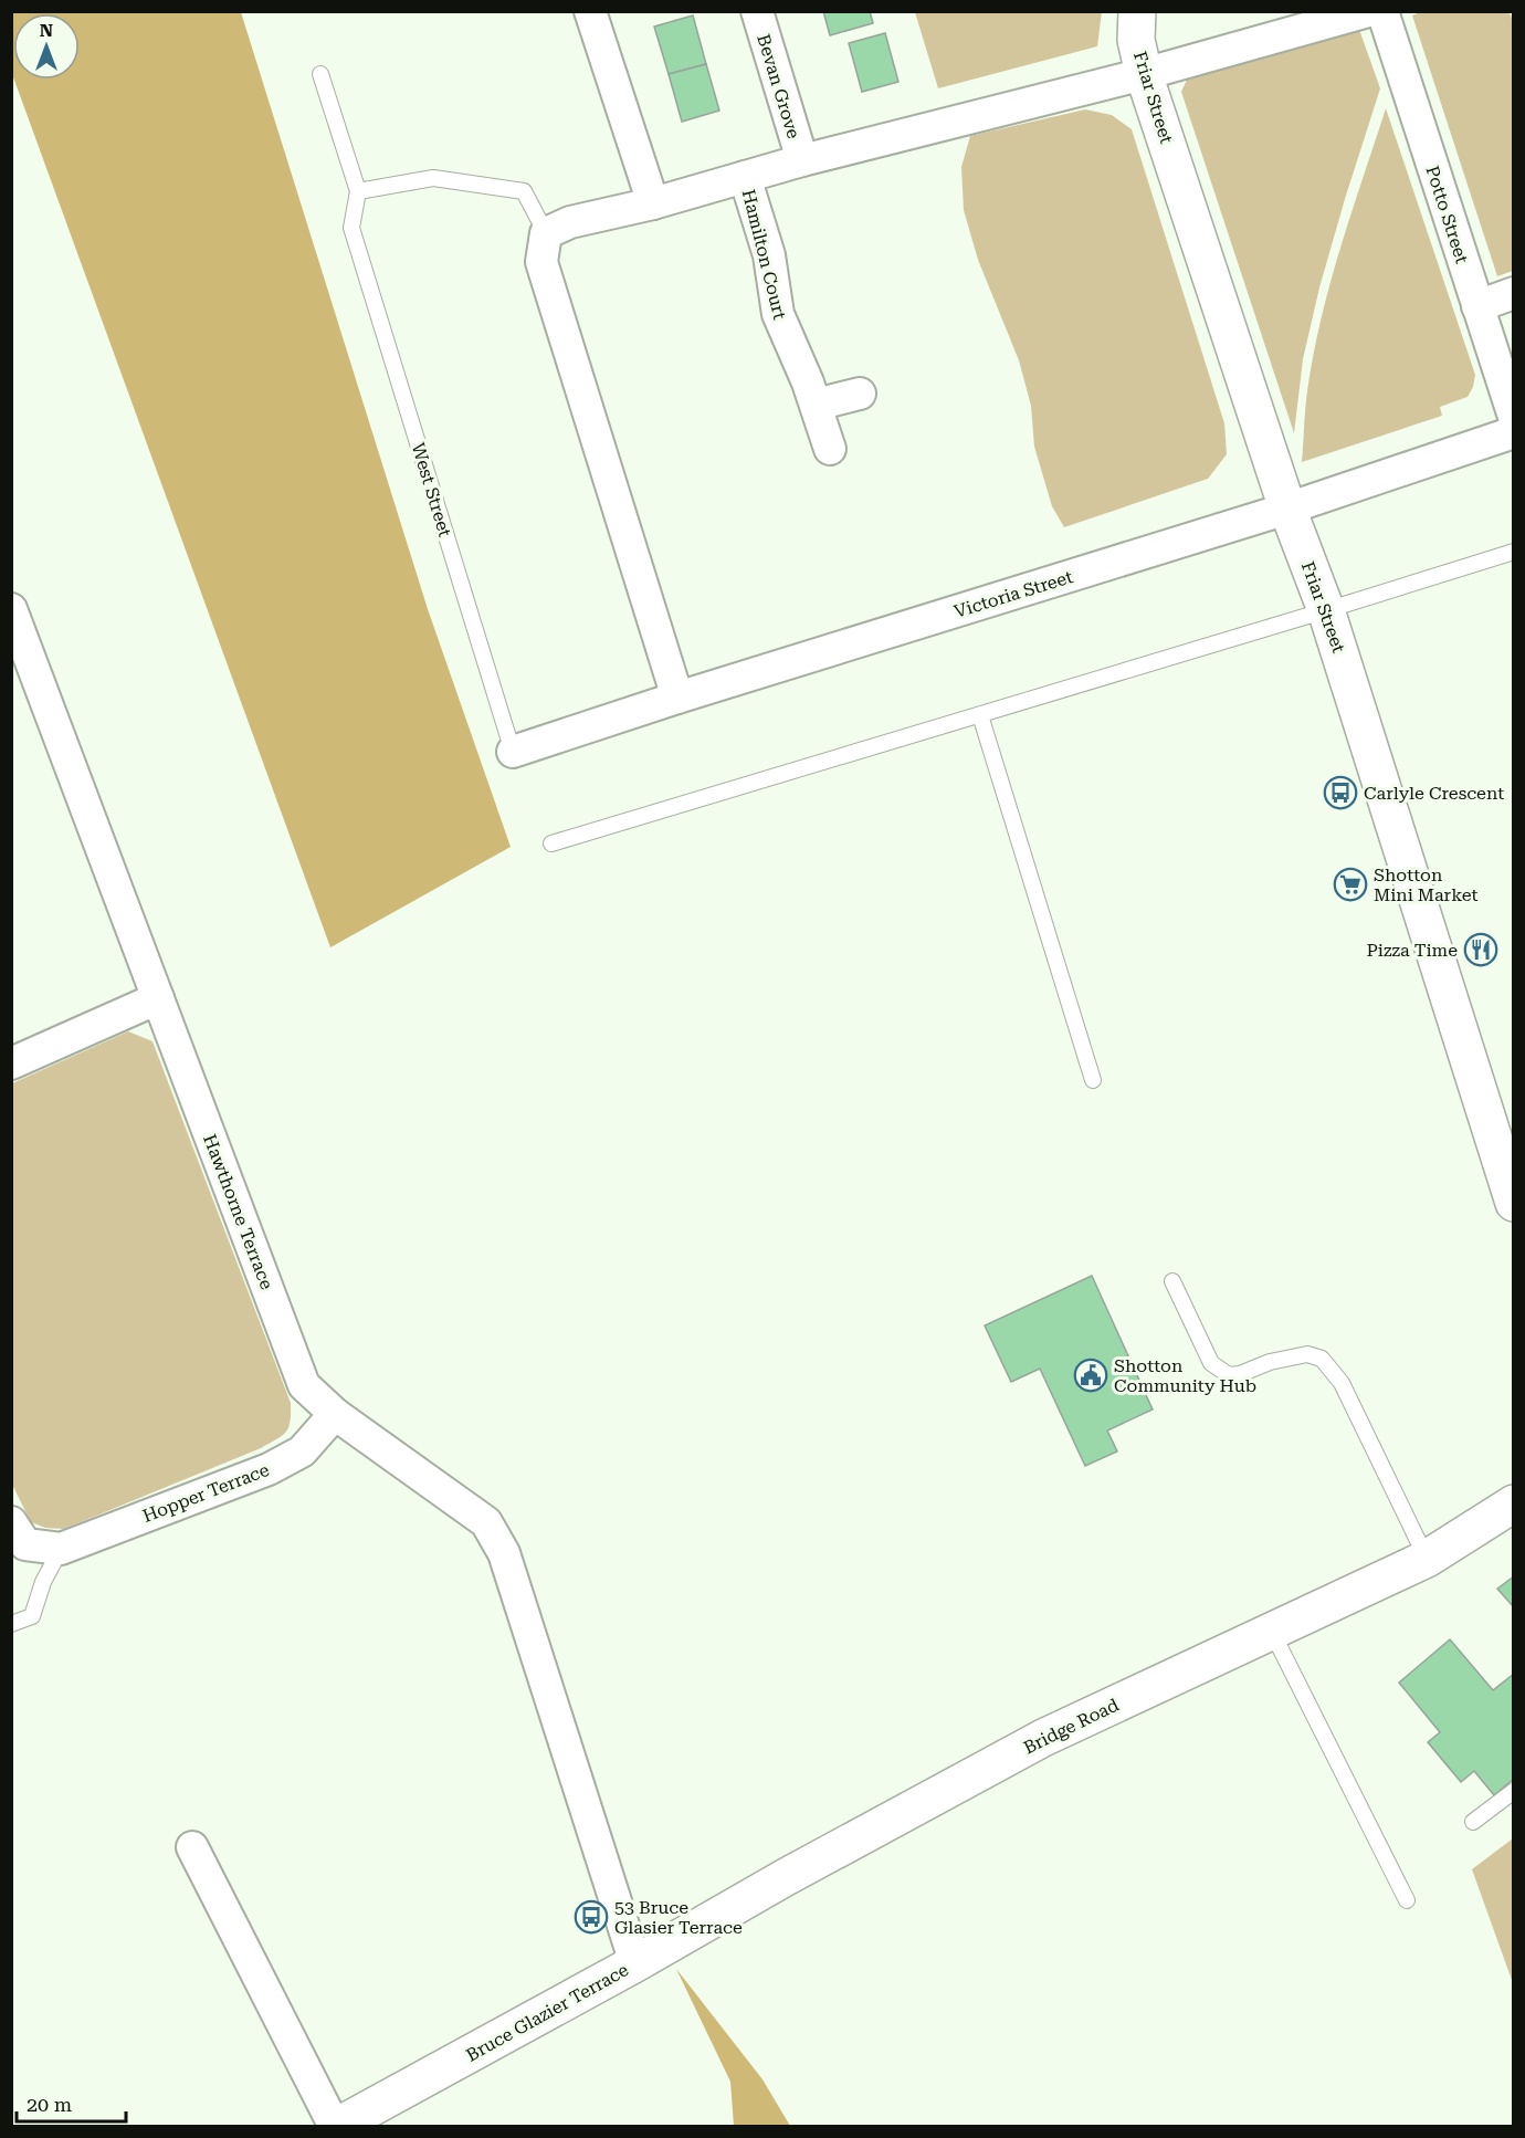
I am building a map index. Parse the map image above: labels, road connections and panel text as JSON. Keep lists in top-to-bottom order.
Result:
{
  "streets": {
    "street": [
      "Bevan Grove",
      "Friar Street",
      "Potto Street",
      "Hamilton Court",
      "Victoria Street",
      "Hawthorne Terrace",
      "Hopper Terrace",
      "Bridge Road",
      "Bruce Glazier Terrace"
    ],
    "lane": ["West Street"]
  },
  "crossings": [
    ["Friar Street", "Victoria Street"],
    ["West Street", "Victoria Street"],
    ["Hawthorne Terrace", "Hopper Terrace"],
    ["Hawthorne Terrace", "Bruce Glazier Terrace"],
    ["Bridge Road", "Bruce Glazier Terrace"]
  ],
  "places": {
    "bus stop": ["Carlyle Crescent", "53 Bruce Glasier Terrace"],
    "supermarket": ["Shotton Mini Market"],
    "restaurant": ["Pizza Time"],
    "public building": ["Shotton Community Hub"]
  },
  "scale_bar": "20 m",
  "north": "top"
}
